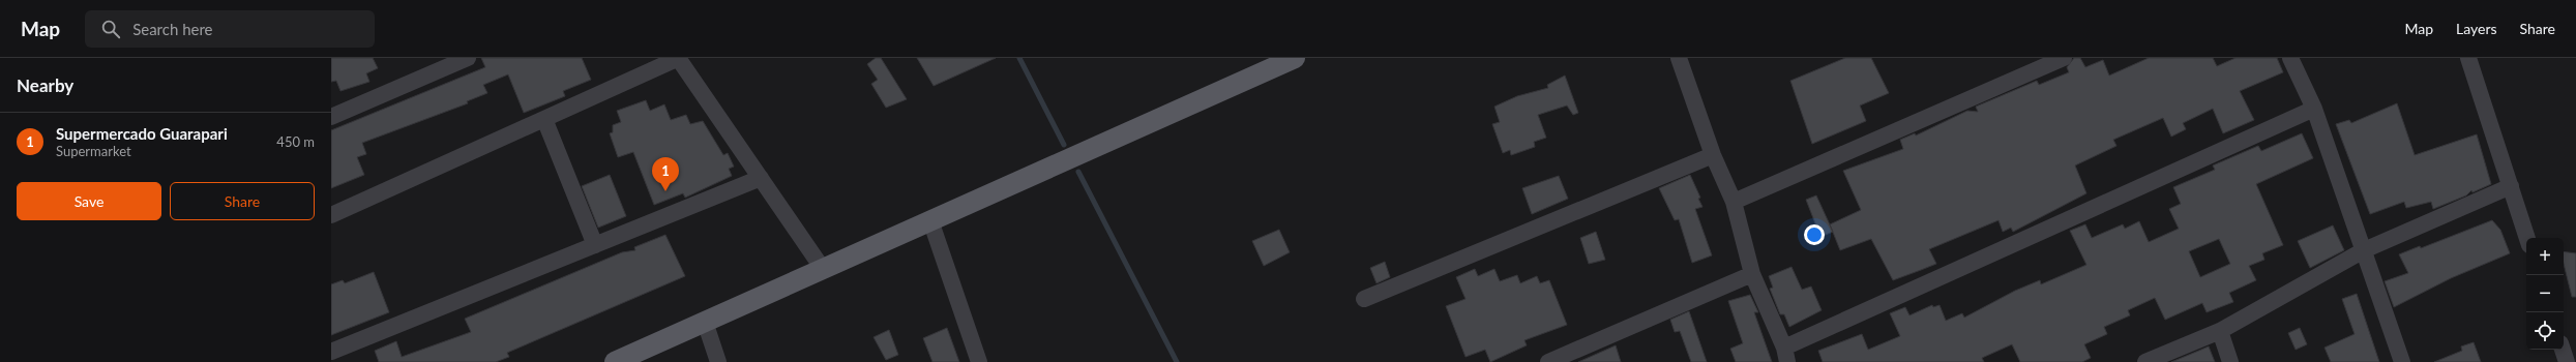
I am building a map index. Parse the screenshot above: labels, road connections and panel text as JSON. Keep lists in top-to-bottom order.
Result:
{
  "page": {
    "header": "Map",
    "search": "Search here",
    "nav": ["Map", "Layers", "Share"],
    "heading": "Nearby",
    "list": [
      {
        "mark": "1",
        "name": "Supermercado Guarapari",
        "note": "Supermarket",
        "value": "450 m"
      }
    ],
    "pins": "1",
    "buttons": ["Save", "Share"],
    "map_buttons": ["+", "−"]
  }
}
